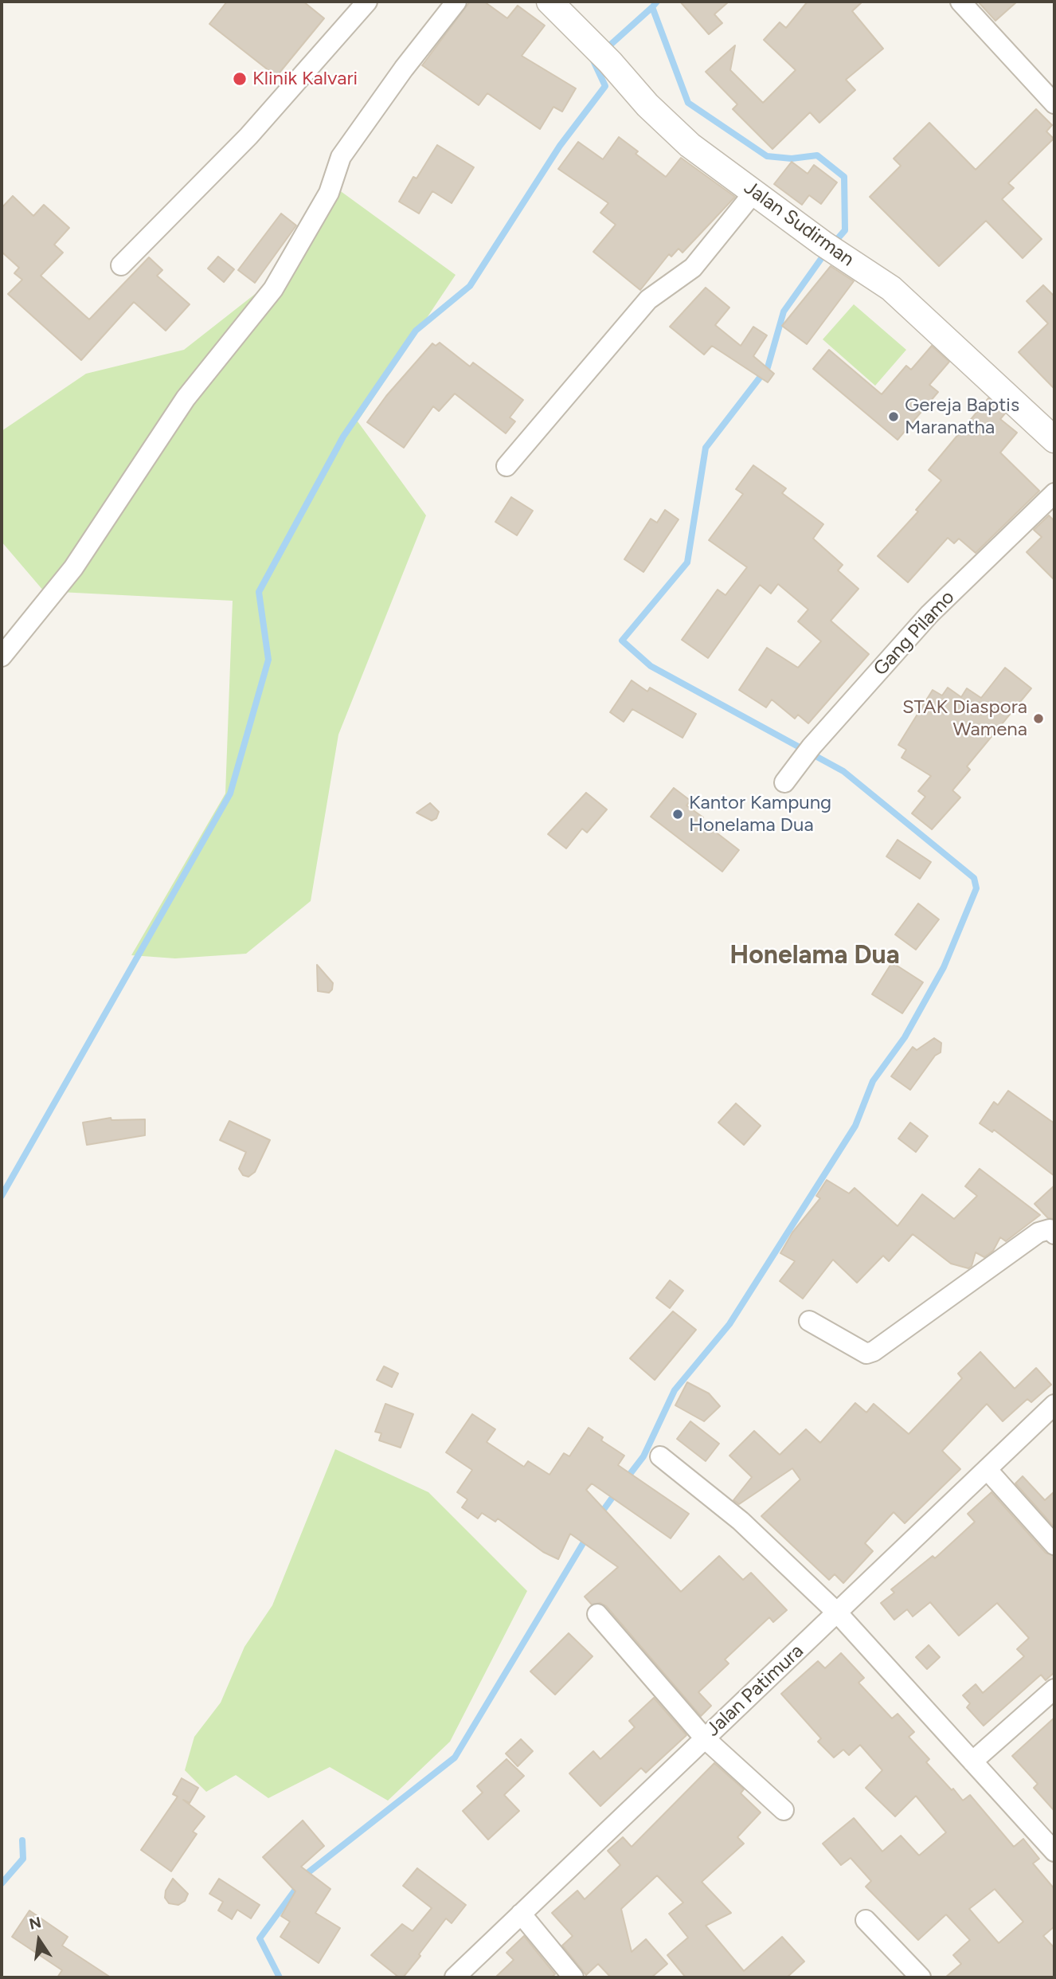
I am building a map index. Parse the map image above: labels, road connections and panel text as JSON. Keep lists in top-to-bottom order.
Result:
{
  "streets": {
    "street": ["Jalan Sudirman", "Gang Pilamo", "Jalan Patimura"]
  },
  "districts": ["Honelama Dua"],
  "places": [
    "Klinik Kalvari",
    "Gereja Baptis Maranatha",
    "STAK Diaspora Wamena",
    "Kantor Kampung Honelama Dua"
  ],
  "north": "top"
}
